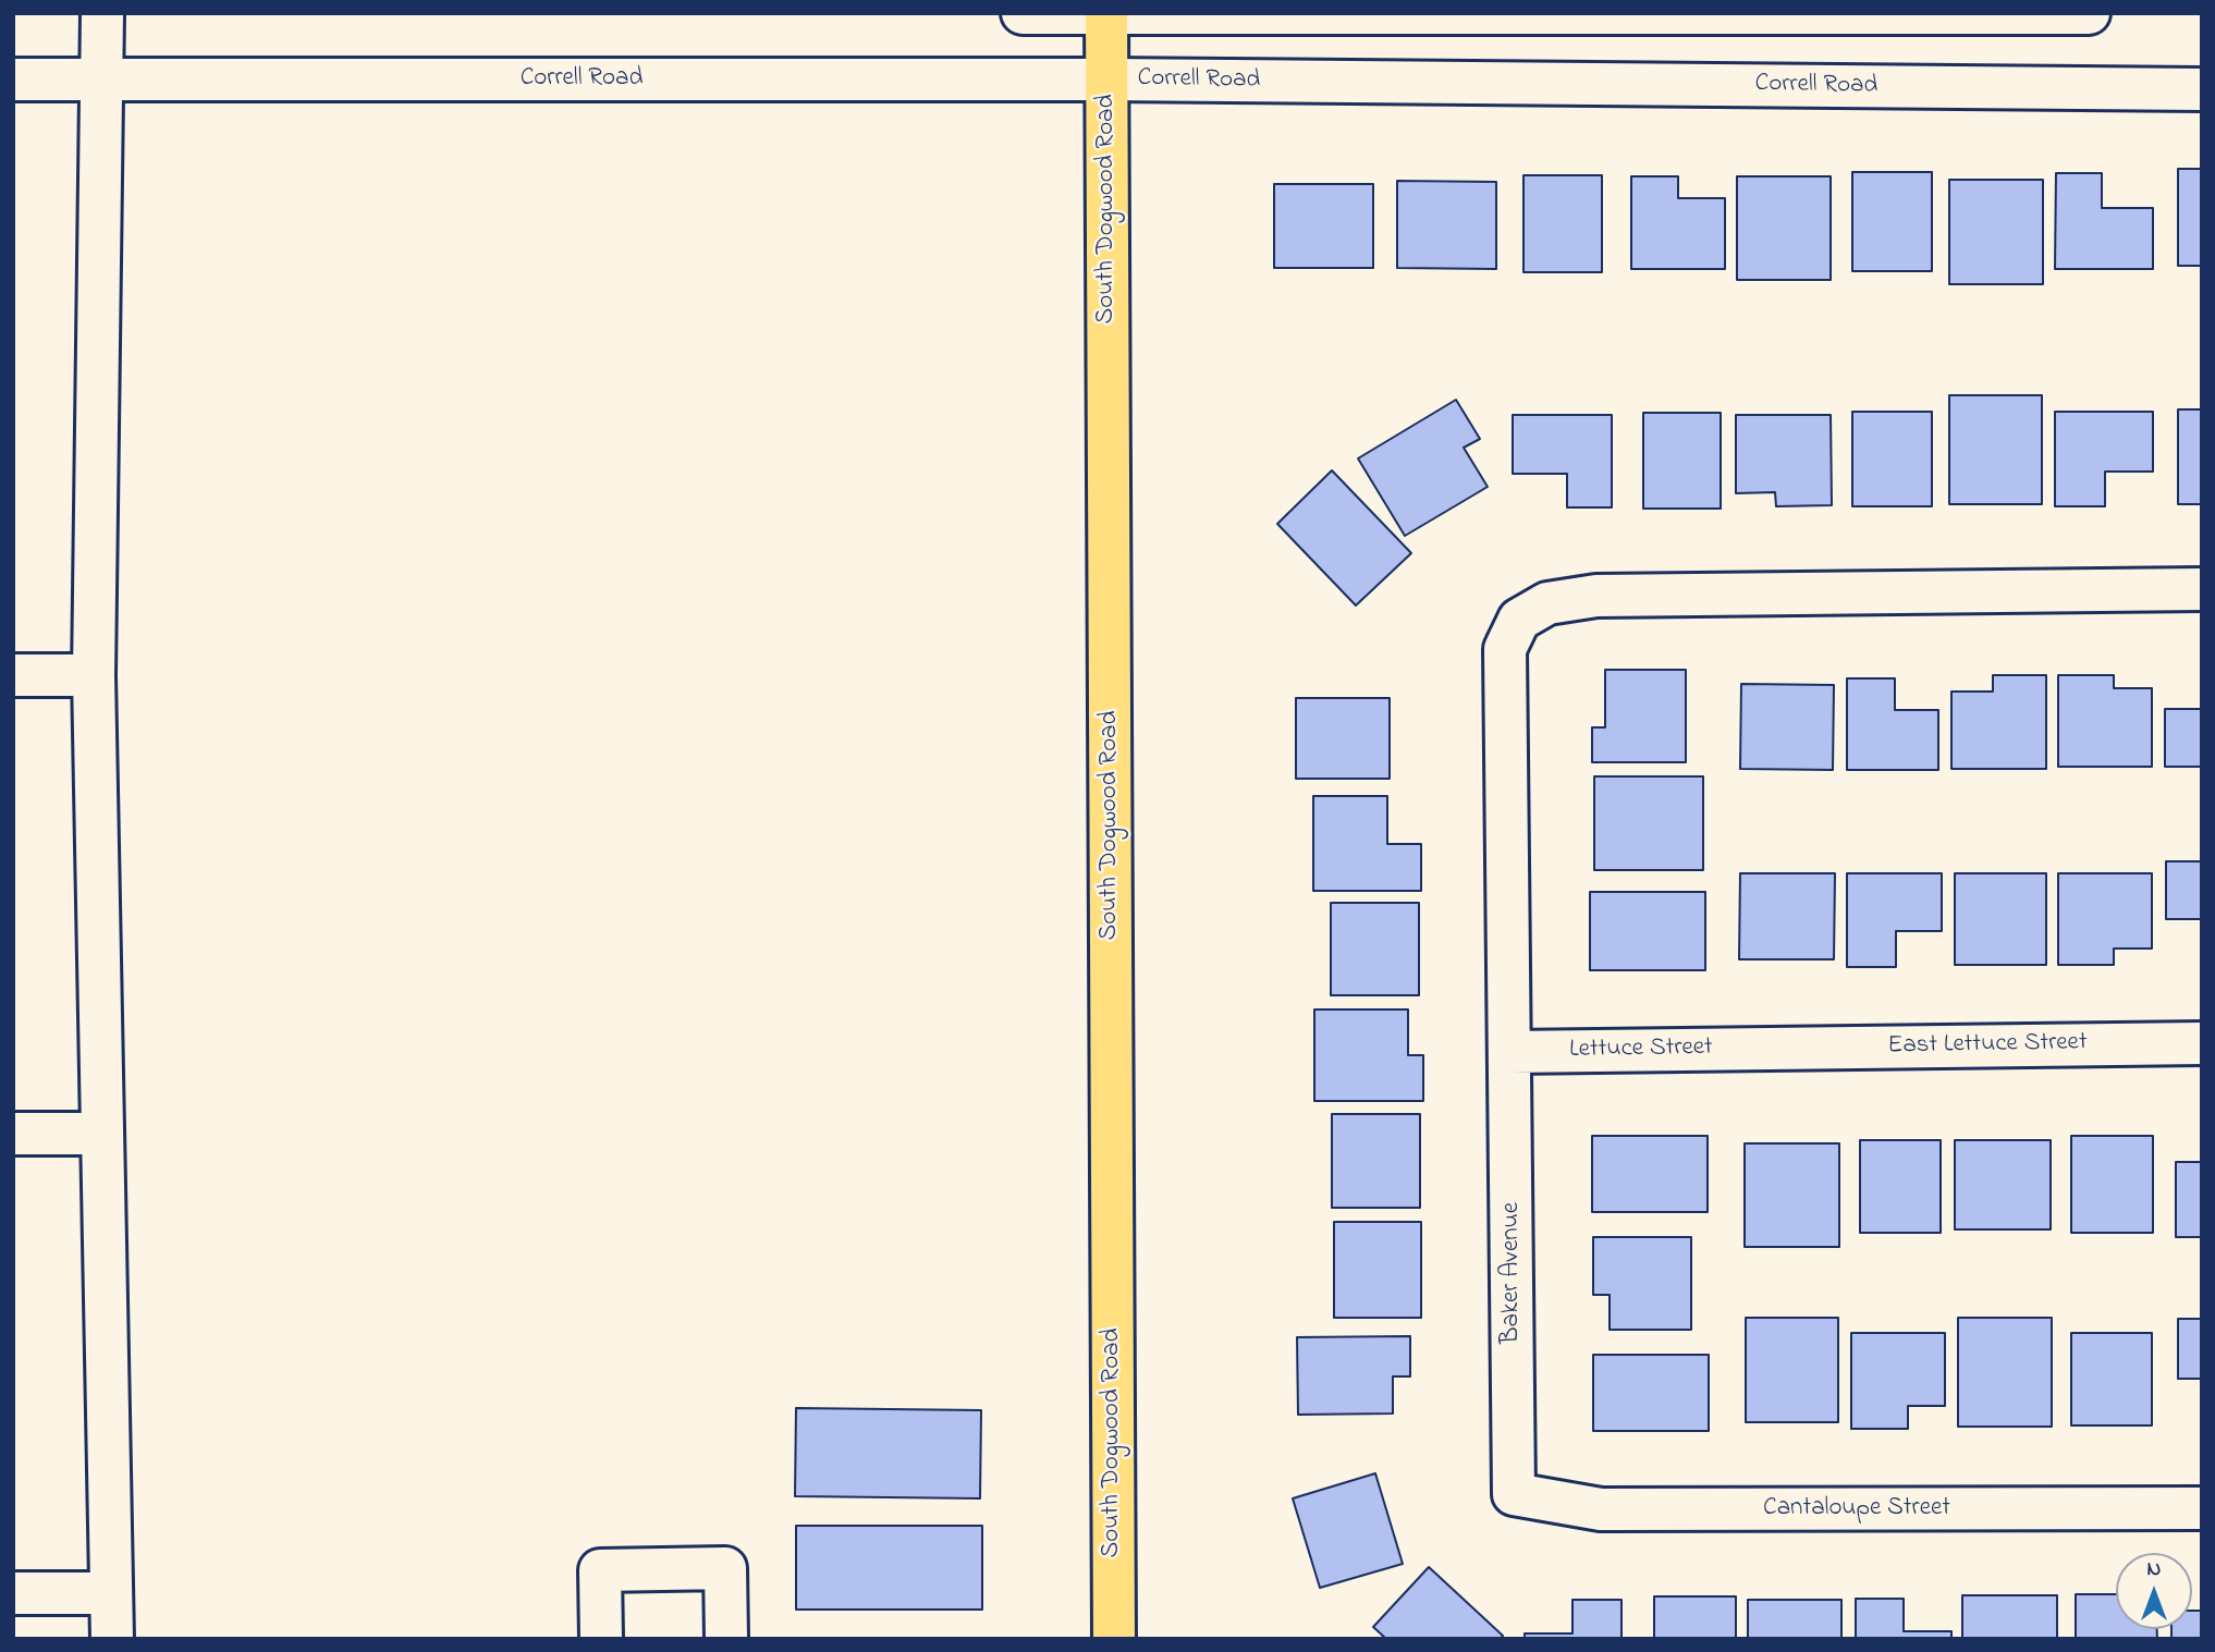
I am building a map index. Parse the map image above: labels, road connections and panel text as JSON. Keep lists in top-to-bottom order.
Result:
{
  "streets": {
    "main road": ["South Dogwood Road"],
    "street": [
      "Correll Road",
      "East Lettuce Street",
      "Lettuce Street",
      "Baker Avenue",
      "Cantaloupe Street"
    ]
  },
  "crossings": [
    ["Correll Road", "South Dogwood Road"],
    ["East Lettuce Street", "Lettuce Street"],
    ["Lettuce Street", "Baker Avenue"],
    ["Baker Avenue", "Cantaloupe Street"]
  ],
  "north": "top"
}
